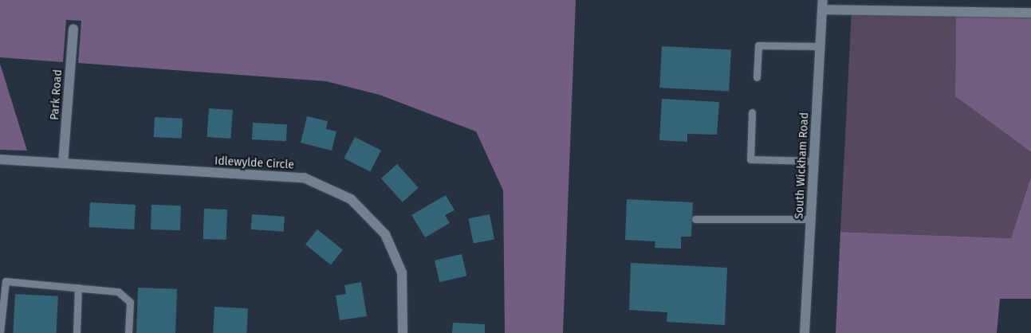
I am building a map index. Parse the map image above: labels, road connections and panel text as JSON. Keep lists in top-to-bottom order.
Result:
{
  "streets": {
    "street": ["Park Road", "Idlewylde Circle", "South Wickham Road"]
  },
  "crossings": [
    ["Park Road", "Idlewylde Circle"]
  ]
}
